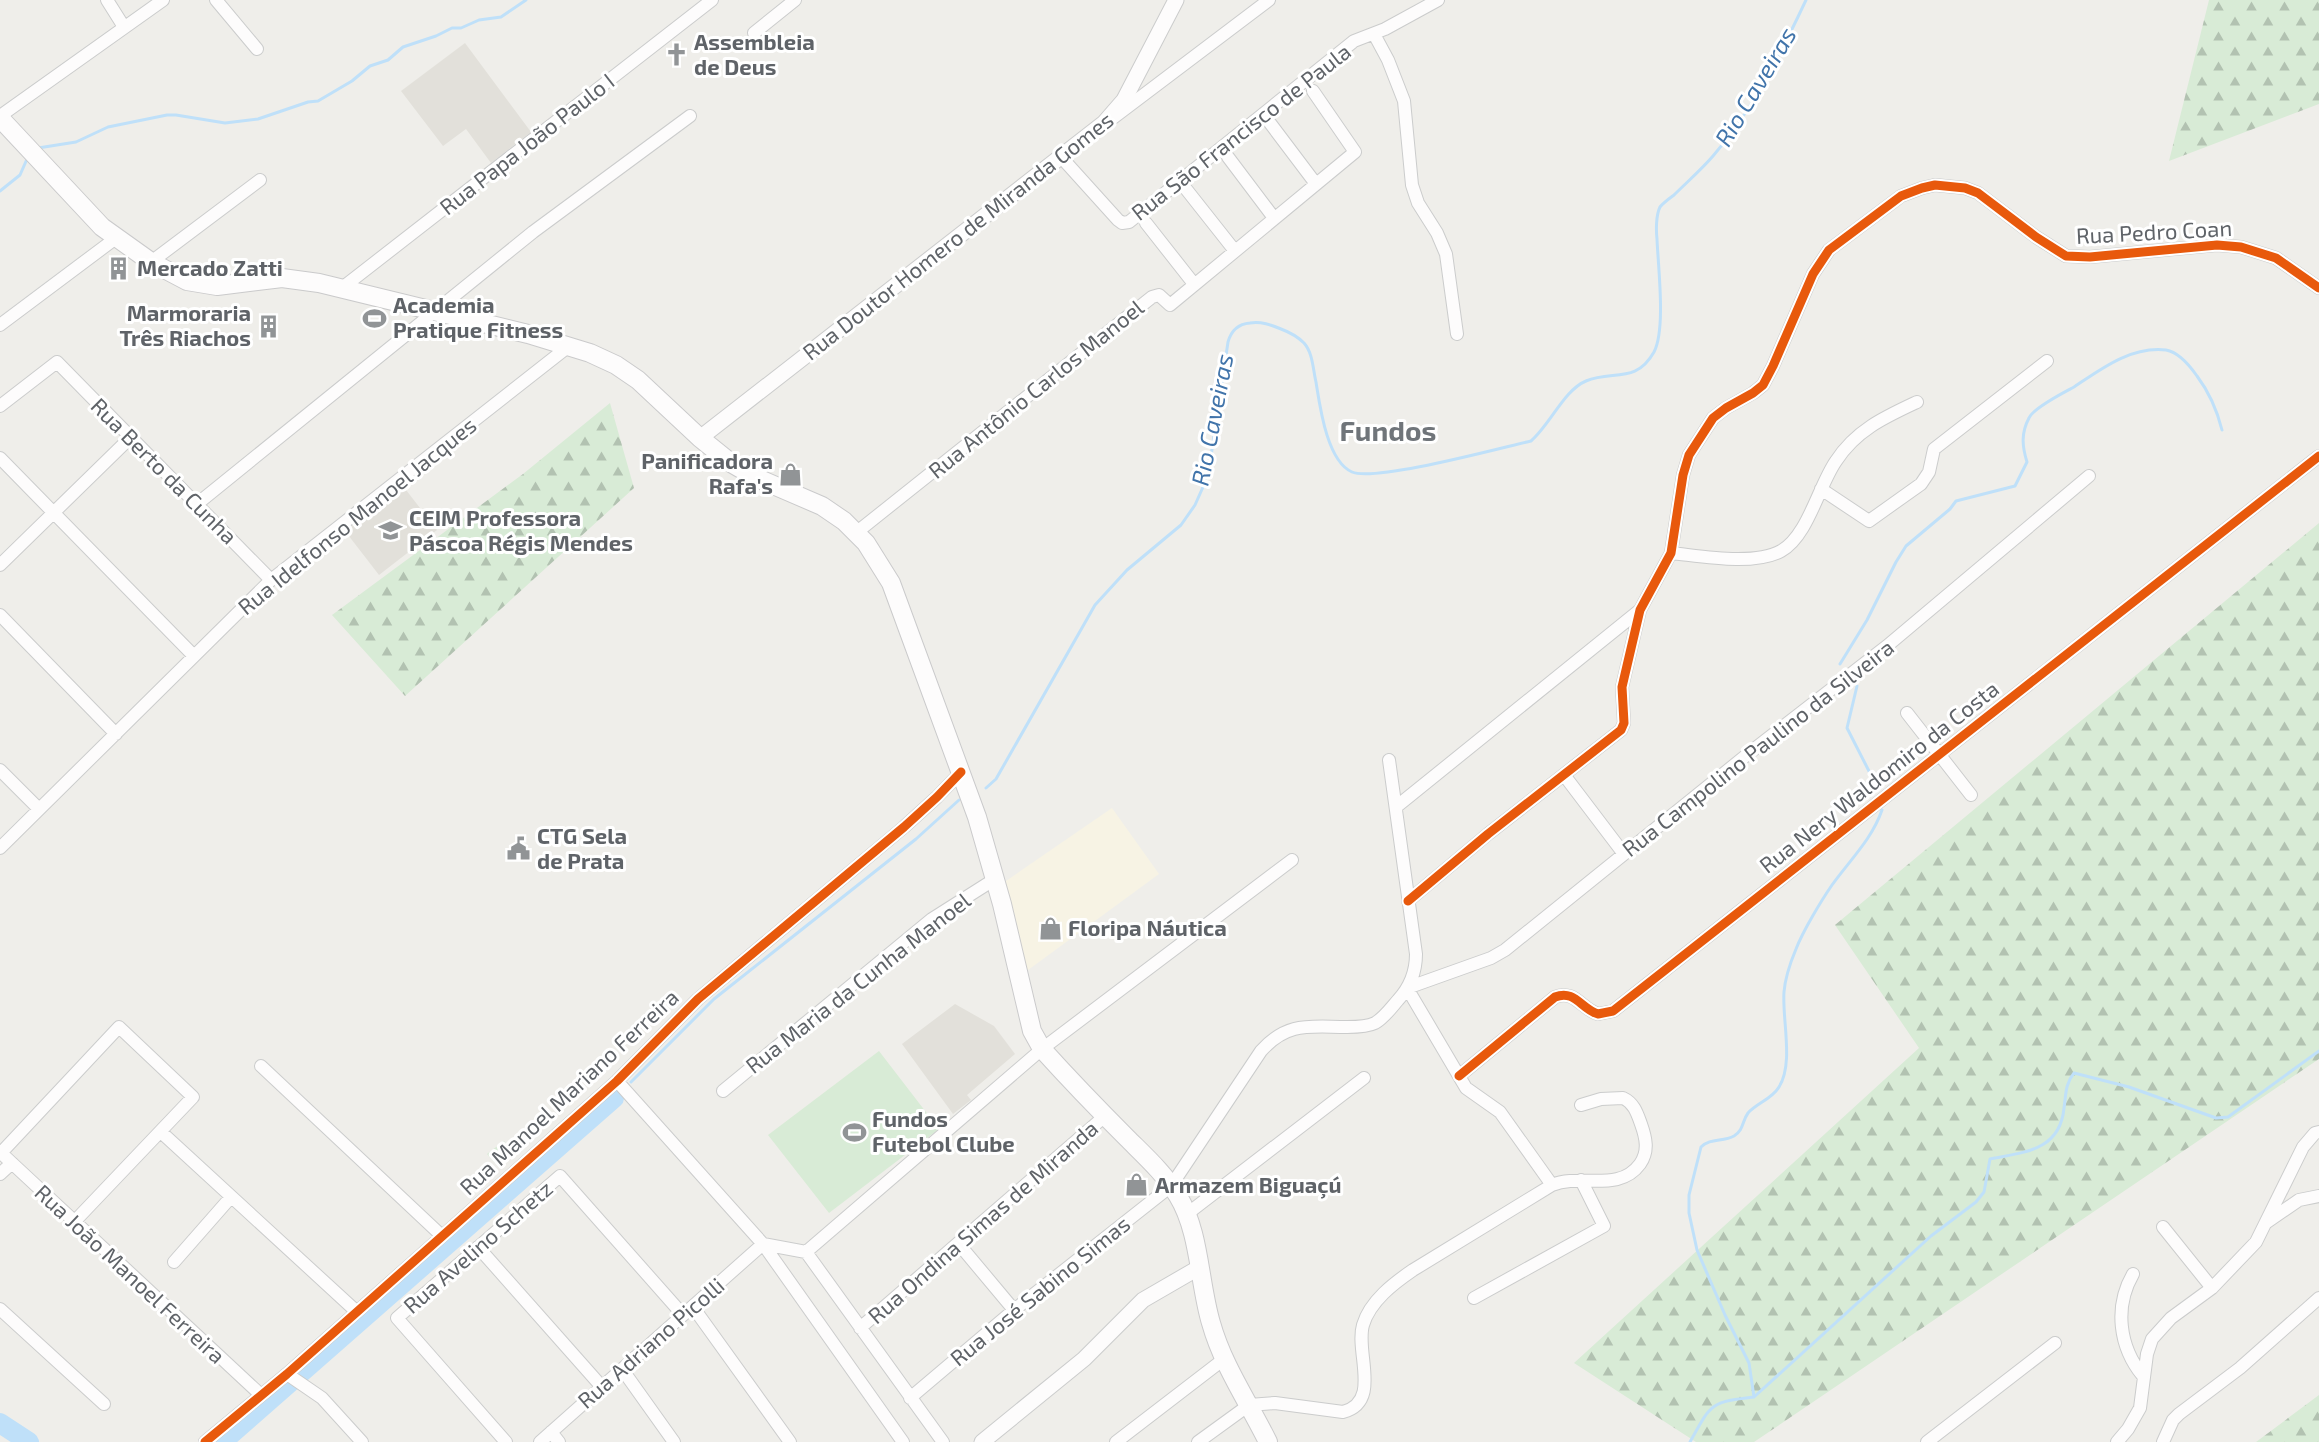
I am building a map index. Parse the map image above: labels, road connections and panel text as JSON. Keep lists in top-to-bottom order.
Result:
{
  "streets": {
    "street": [
      "Rua São Francisco de Paula",
      "Rua Papa João Paulo I",
      "Rua Pedro Coan",
      "Rua Doutor Homero de Miranda Gomes",
      "Rua Antônio Carlos Manoel",
      "Rua Berto da Cunha",
      "Rua Idelfonso Manoel Jacques",
      "Rua Campolino Paulino da Silveira",
      "Rua Nery Waldomiro da Costa",
      "Rua Maria da Cunha Manoel",
      "Rua Manoel Mariano Ferreira",
      "Rua Ondina Simas de Miranda",
      "Rua Avelino Schetz",
      "Rua João Manoel Ferreira",
      "Rua José Sabino Simas",
      "Rua Adriano Picolli"
    ]
  },
  "crossings": [
    ["Rua São Francisco de Paula", "Rua Doutor Homero de Miranda Gomes"],
    ["Rua Berto da Cunha", "Rua Idelfonso Manoel Jacques"],
    ["Rua Campolino Paulino da Silveira", "Rua José Sabino Simas"],
    ["Rua Manoel Mariano Ferreira", "Rua João Manoel Ferreira"],
    ["Rua Avelino Schetz", "Rua Adriano Picolli"]
  ],
  "districts": ["Fundos"],
  "water": ["Rio Caveiras"],
  "places": {
    "church": ["Assembleia de Deus"],
    "building": ["Mercado Zatti", "Marmoraria Três Riachos"],
    "sports": ["Academia Pratique Fitness", "Fundos Futebol Clube"],
    "shop": ["Panificadora Rafa's", "Floripa Náutica", "Armazem Biguaçú"],
    "school or university": ["CEIM Professora Páscoa Régis Mendes"],
    "public building": ["CTG Sela de Prata"]
  }
}
